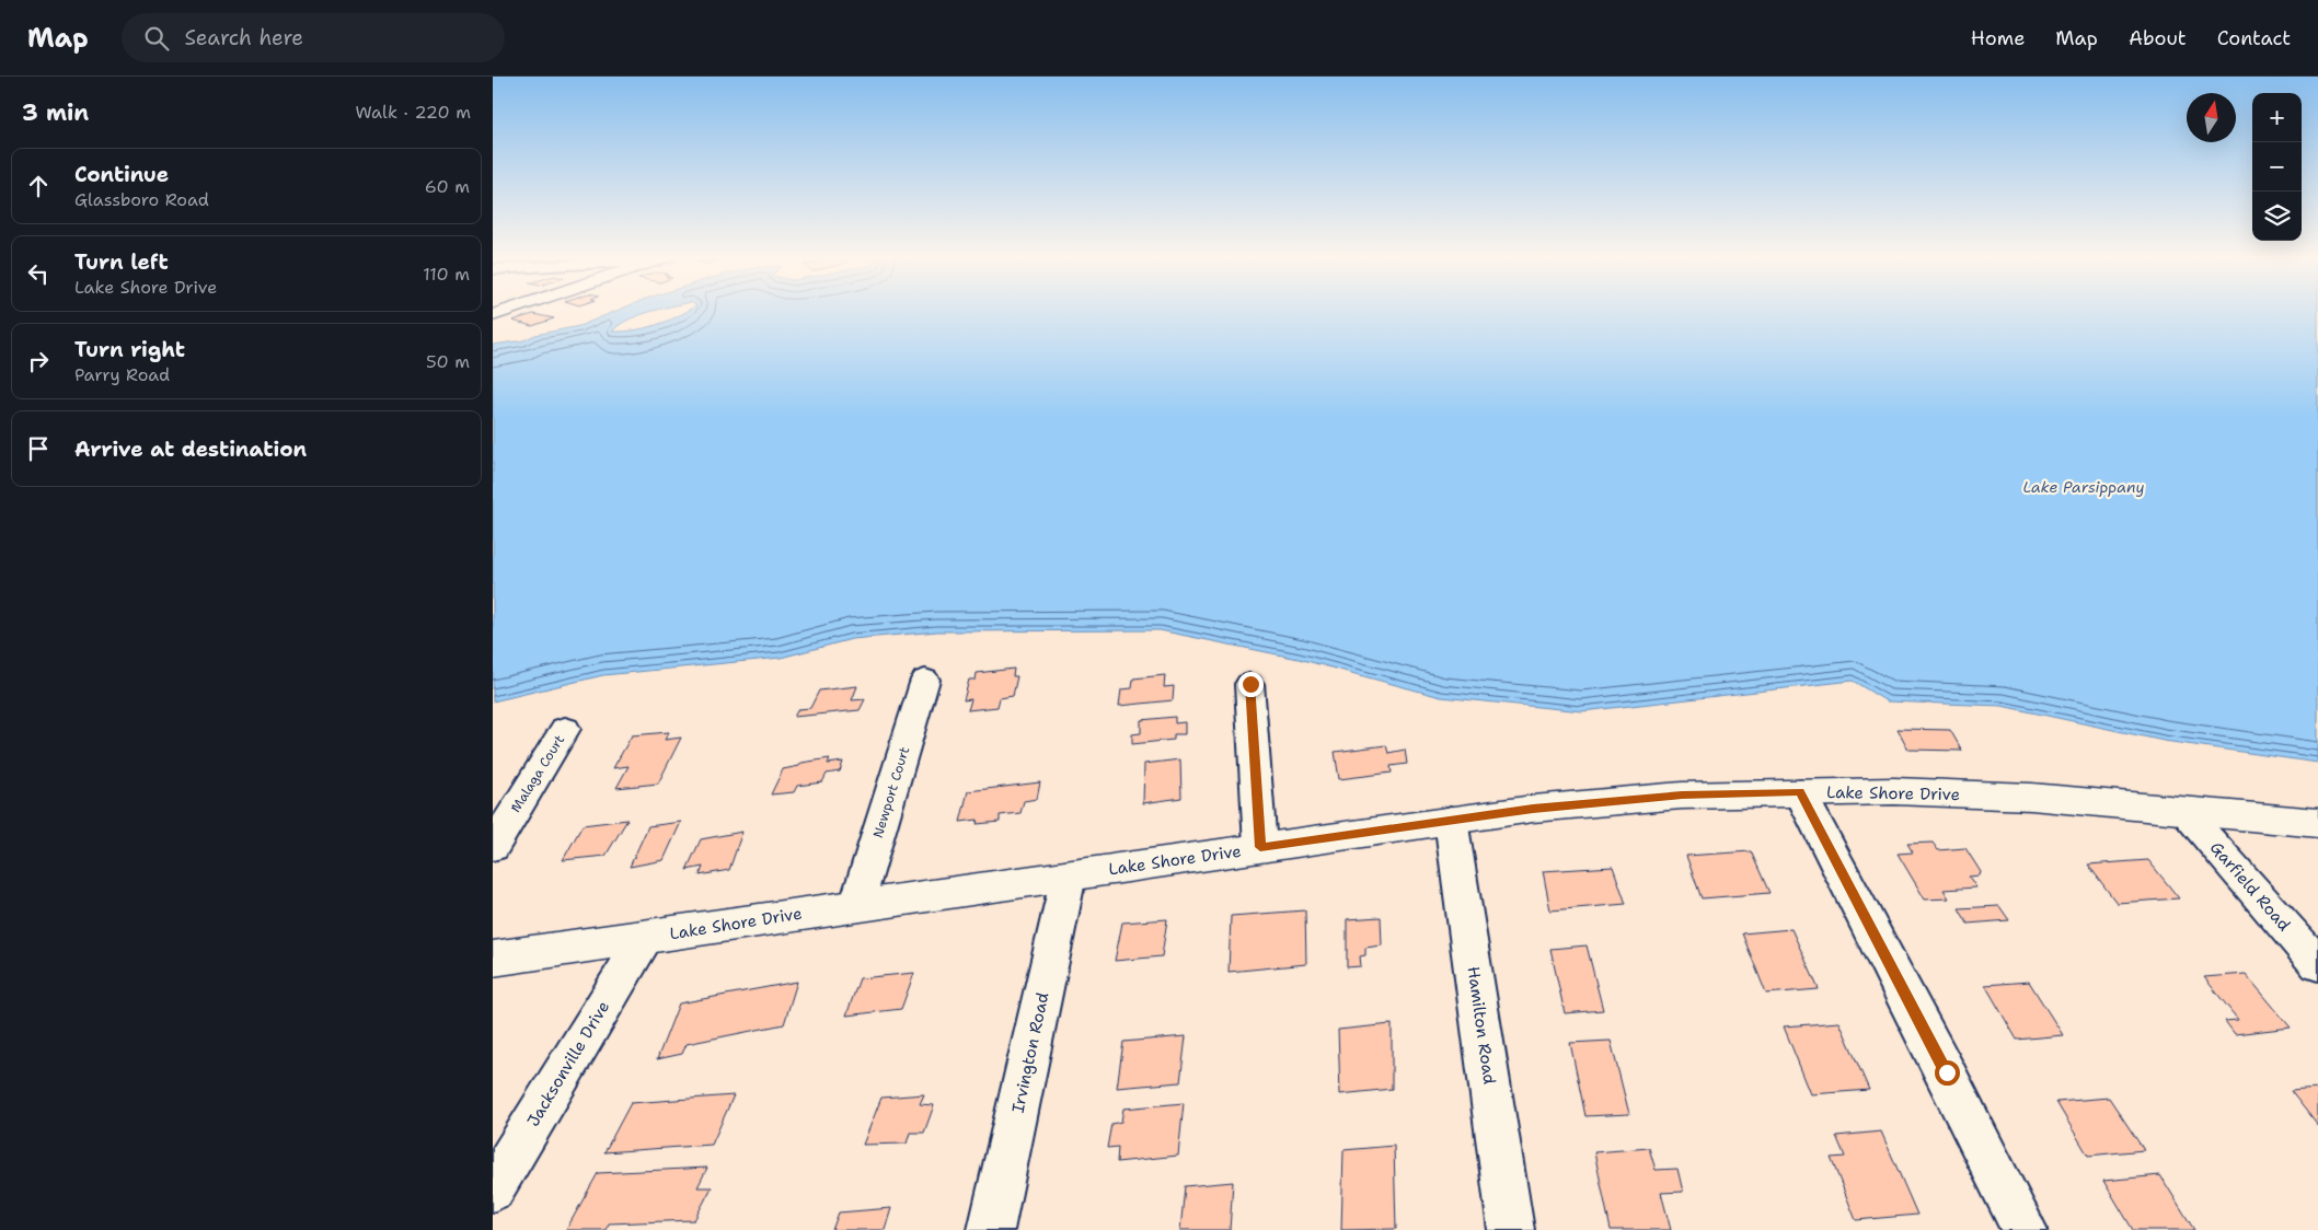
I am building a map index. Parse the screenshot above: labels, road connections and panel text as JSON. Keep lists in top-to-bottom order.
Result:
{
  "streets": {
    "street": [
      "Malaga Court",
      "Newport Court",
      "Lake Shore Drive",
      "Garfield Road",
      "Hamilton Road",
      "Irvington Road",
      "Jacksonville Drive"
    ]
  },
  "crossings": [
    ["Newport Court", "Lake Shore Drive"],
    ["Lake Shore Drive", "Garfield Road"],
    ["Lake Shore Drive", "Hamilton Road"],
    ["Lake Shore Drive", "Irvington Road"],
    ["Lake Shore Drive", "Jacksonville Drive"]
  ],
  "water": ["Lake Parsippany"],
  "north": "top",
  "page": {
    "header": "Map",
    "search": "Search here",
    "nav": [
      "Home",
      "Map",
      "About",
      "Contact"
    ],
    "heading": ["3 min", "Walk · 220 m"],
    "map_buttons": ["+", "−"],
    "list": [
      ["Continue", "Glassboro Road", "60 m"],
      ["Turn left", "Lake Shore Drive", "110 m"],
      ["Turn right", "Parry Road", "50 m"],
      "Arrive at destination"
    ]
  }
}
